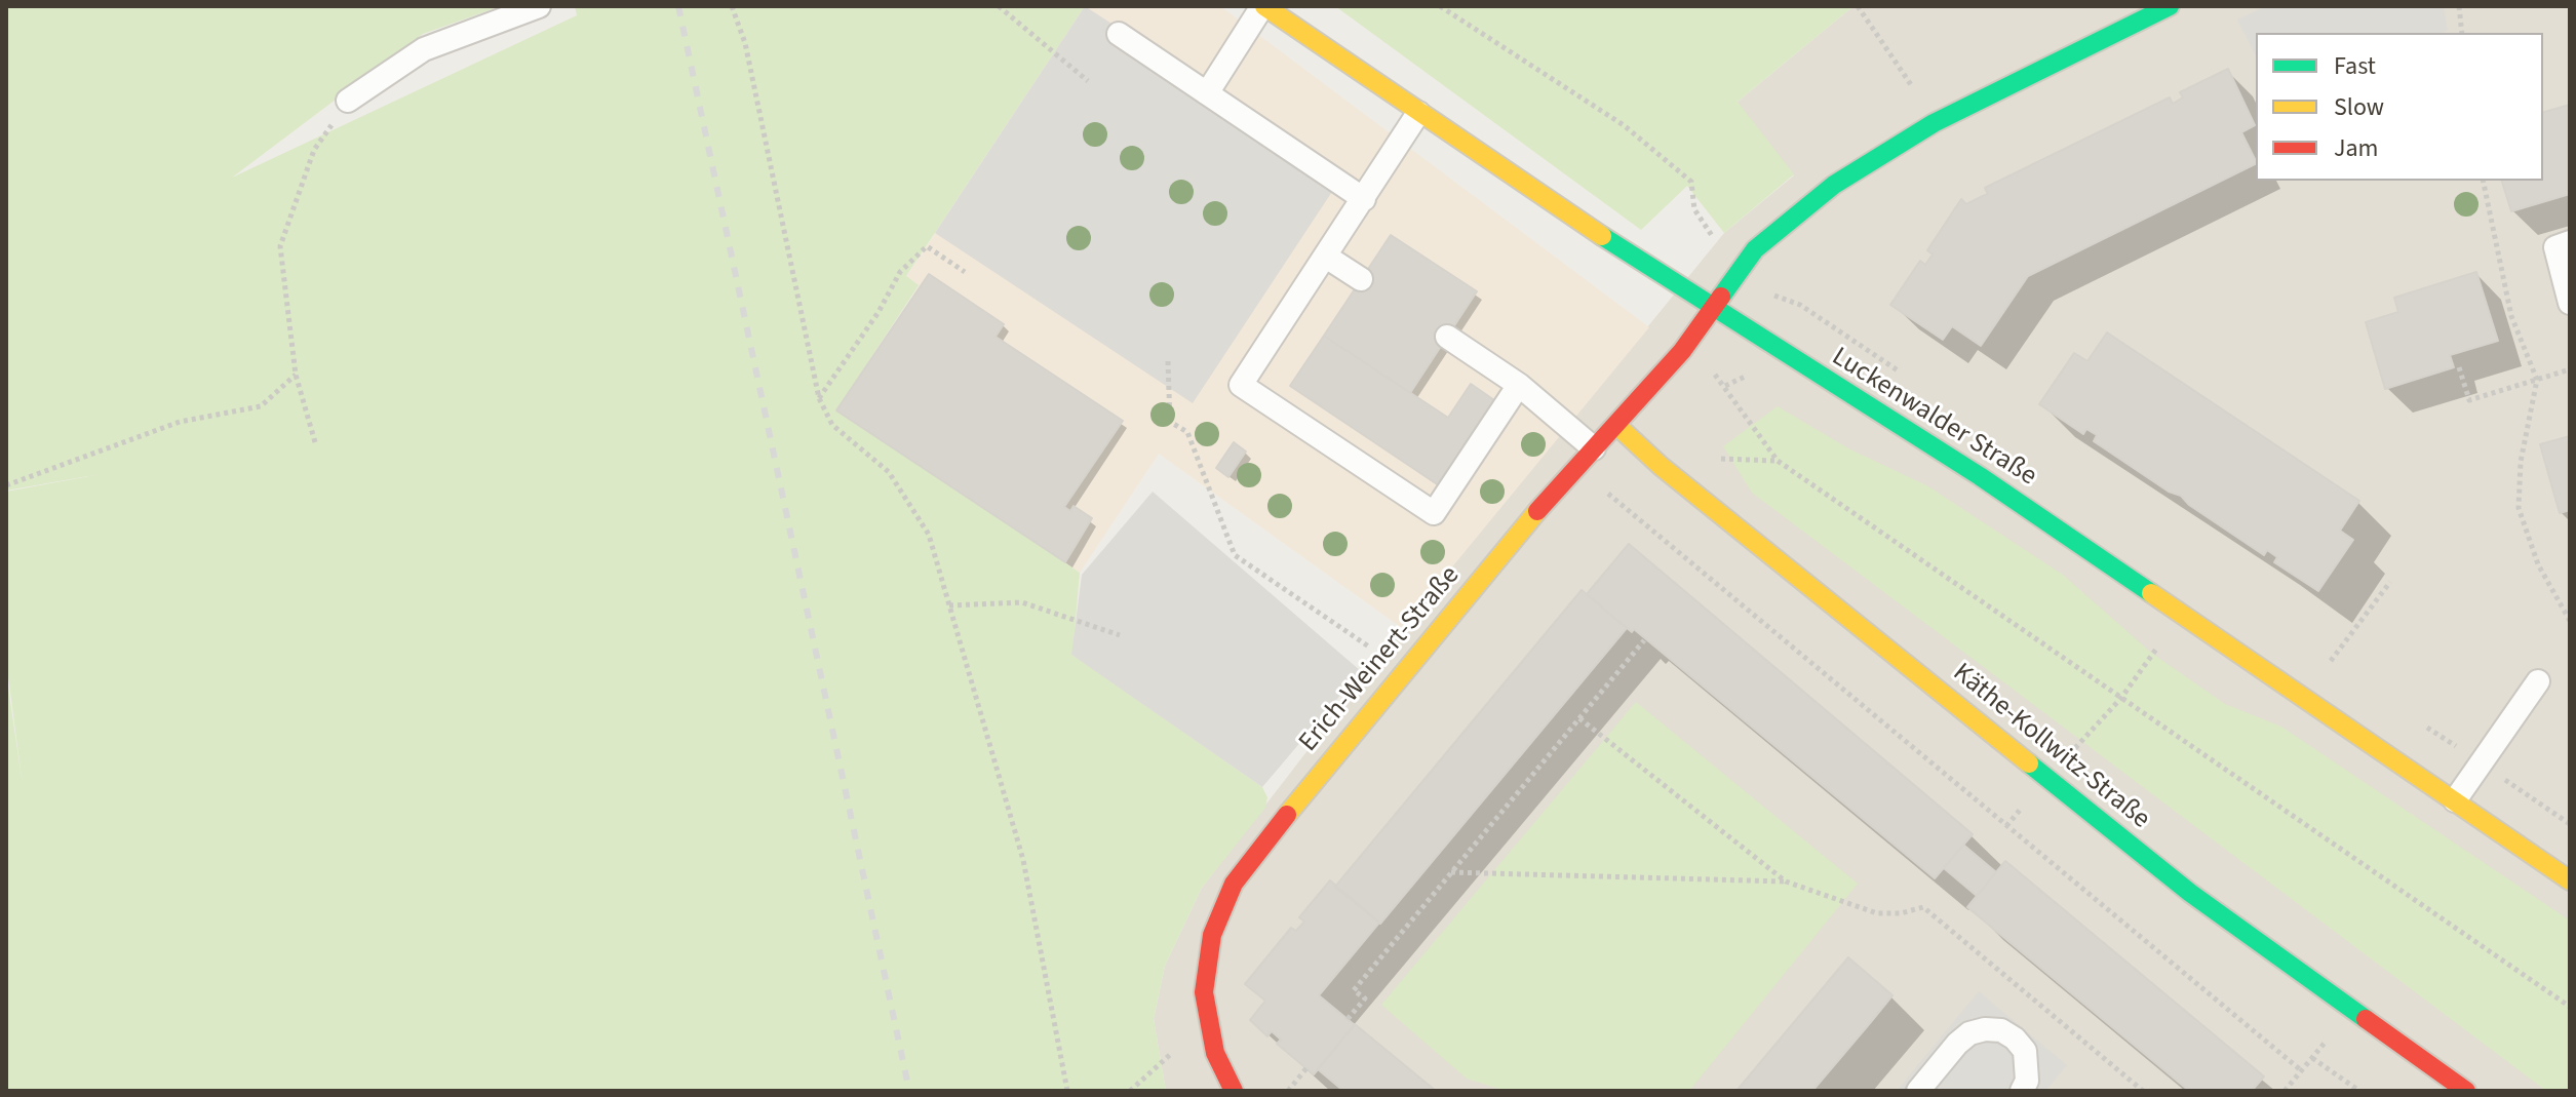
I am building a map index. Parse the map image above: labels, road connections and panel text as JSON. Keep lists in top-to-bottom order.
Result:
{
  "streets": {
    "street": ["Luckenwalder Straße", "Erich-Weinert-Straße", "Käthe-Kollwitz-Straße"]
  },
  "crossings": [
    ["Luckenwalder Straße", "Erich-Weinert-Straße"],
    ["Erich-Weinert-Straße", "Käthe-Kollwitz-Straße"]
  ],
  "legend": ["Fast", "Slow", "Jam"]
}
